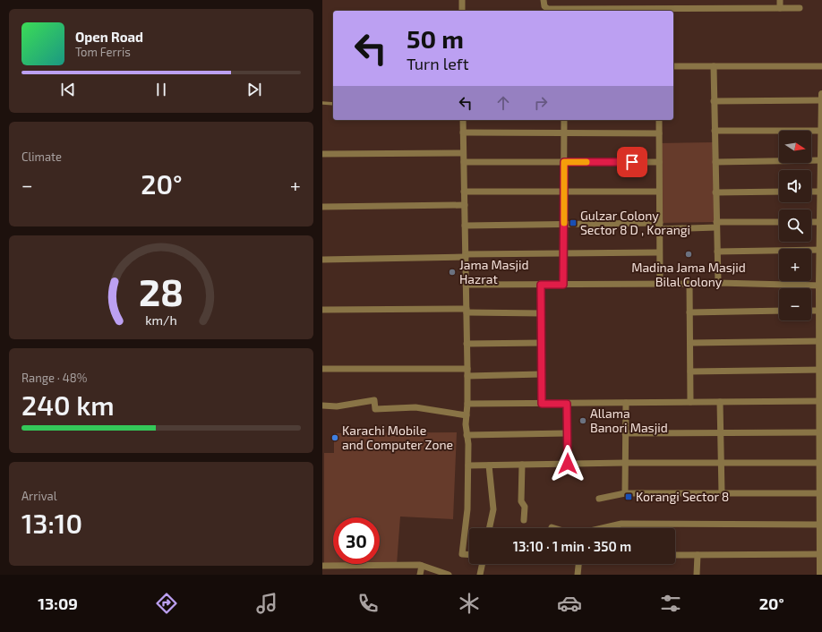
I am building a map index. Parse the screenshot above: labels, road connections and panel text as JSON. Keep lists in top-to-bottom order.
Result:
{
  "places": {
    "transit": ["Gulzar Colony Sector 8 D , Korangi", "Korangi Sector 8"],
    "other": [
      "Madina Jama Masjid Bilal Colony",
      "Jama Masjid Hazrat",
      "Allama Banori Masjid",
      "Karachi Mobile and Computer Zone"
    ]
  },
  "north": "right",
  "page": {
    "turn": ["50 m", "Turn left"],
    "song": ["Open Road", "Tom Ferris"],
    "tile": [
      "Climate",
      ["Range · 48%", "240 km"],
      ["Arrival", "13:10"]
    ],
    "map_buttons": ["+", "−"],
    "heat": ["−", "20°", "+"],
    "limit": "30",
    "trip": "13:10 · 1 min · 350 m",
    "tabs": ["13:09", "20°"],
    "gauge": ["28", "km/h"]
  }
}
